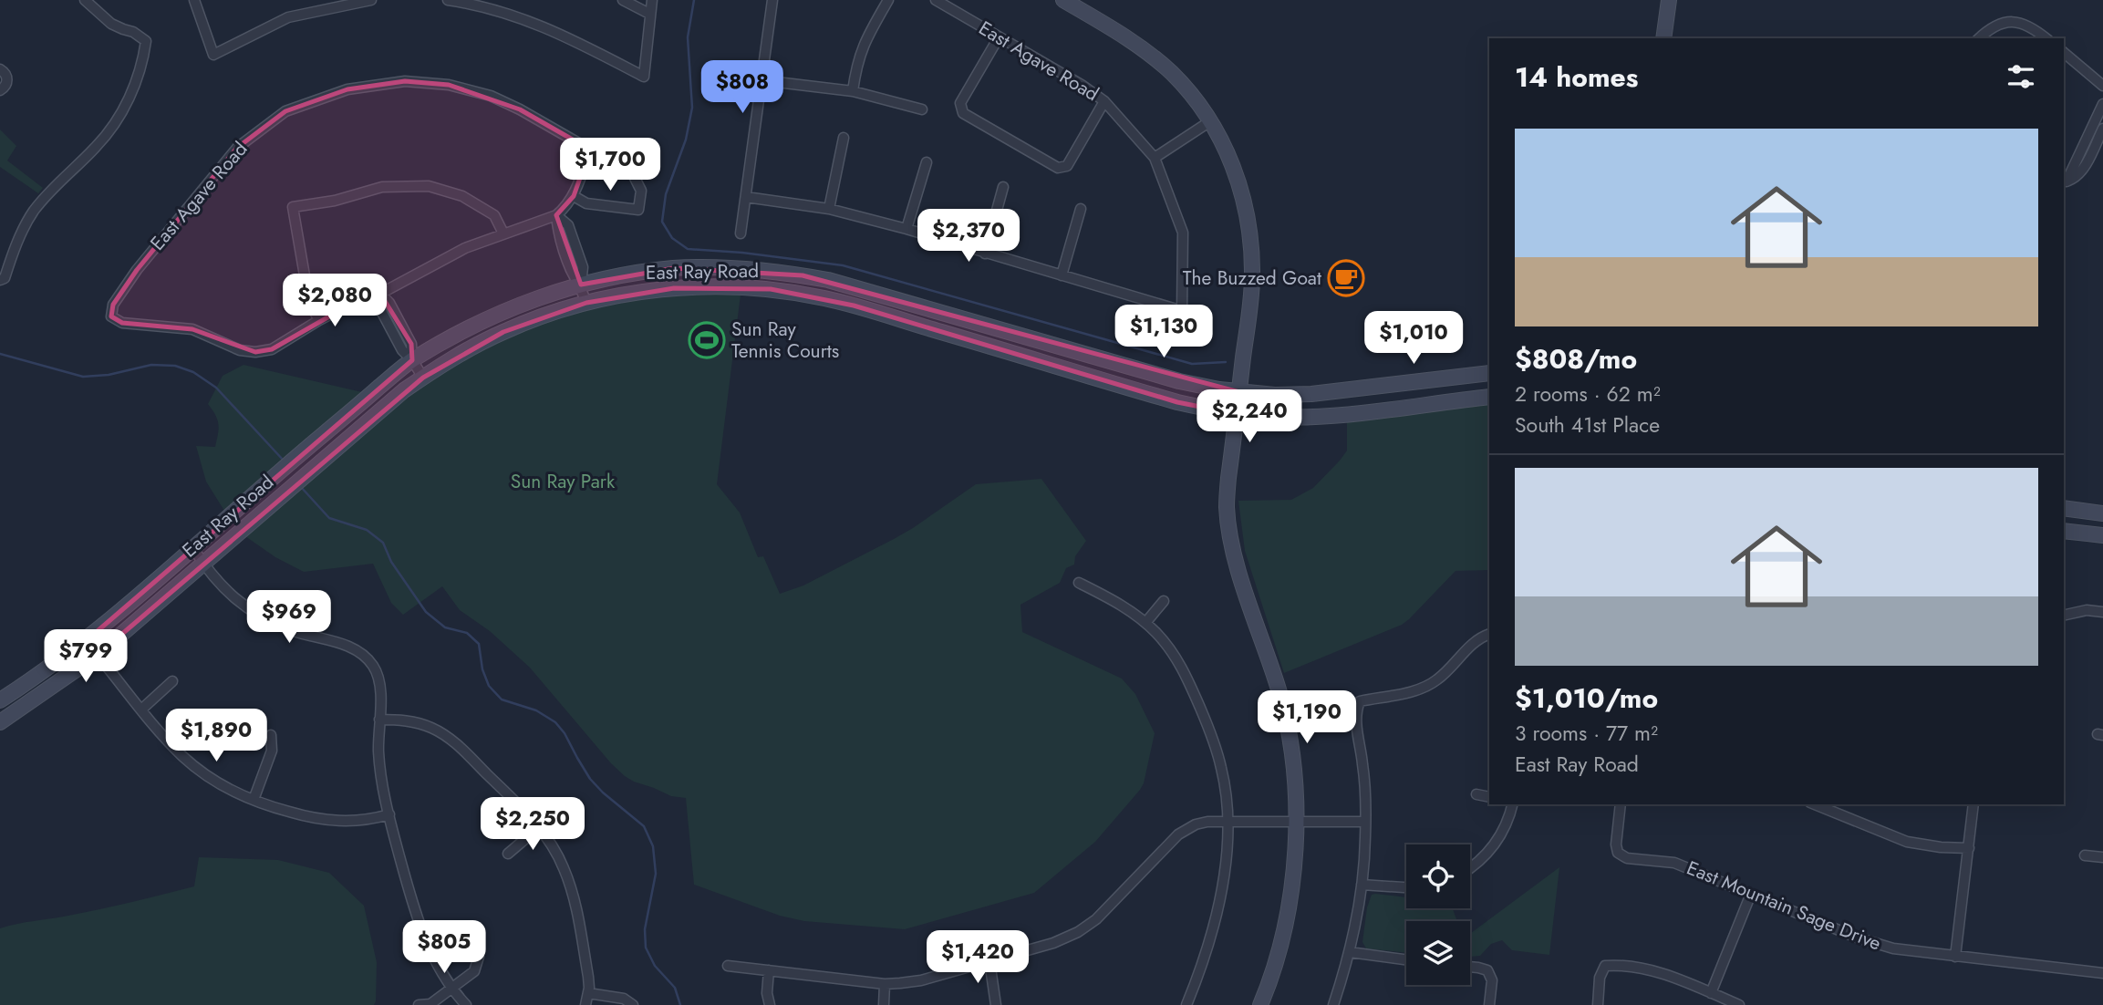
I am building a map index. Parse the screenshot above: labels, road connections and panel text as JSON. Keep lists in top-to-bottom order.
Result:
{
  "streets": {
    "main road": ["East Ray Road"],
    "street": ["East Agave Road", "East Mountain Sage Drive"]
  },
  "parks": ["Sun Ray Park"],
  "places": {
    "cafe": ["The Buzzed Goat"],
    "sports": ["Sun Ray Tennis Courts"]
  },
  "page": {
    "heading": "14 homes",
    "price": [
      "$808",
      "$1,700",
      "$2,370",
      "$2,080",
      "$1,130",
      "$1,010",
      "$2,240",
      "$969",
      "$799",
      "$1,190",
      "$1,890",
      "$2,250",
      "$805",
      "$1,420"
    ],
    "list": [
      {
        "name": "$808/mo",
        "note": "2 rooms · 62 m² · South 41st Place"
      },
      {
        "name": "$1,010/mo",
        "note": "3 rooms · 77 m² · East Ray Road"
      }
    ]
  }
}
